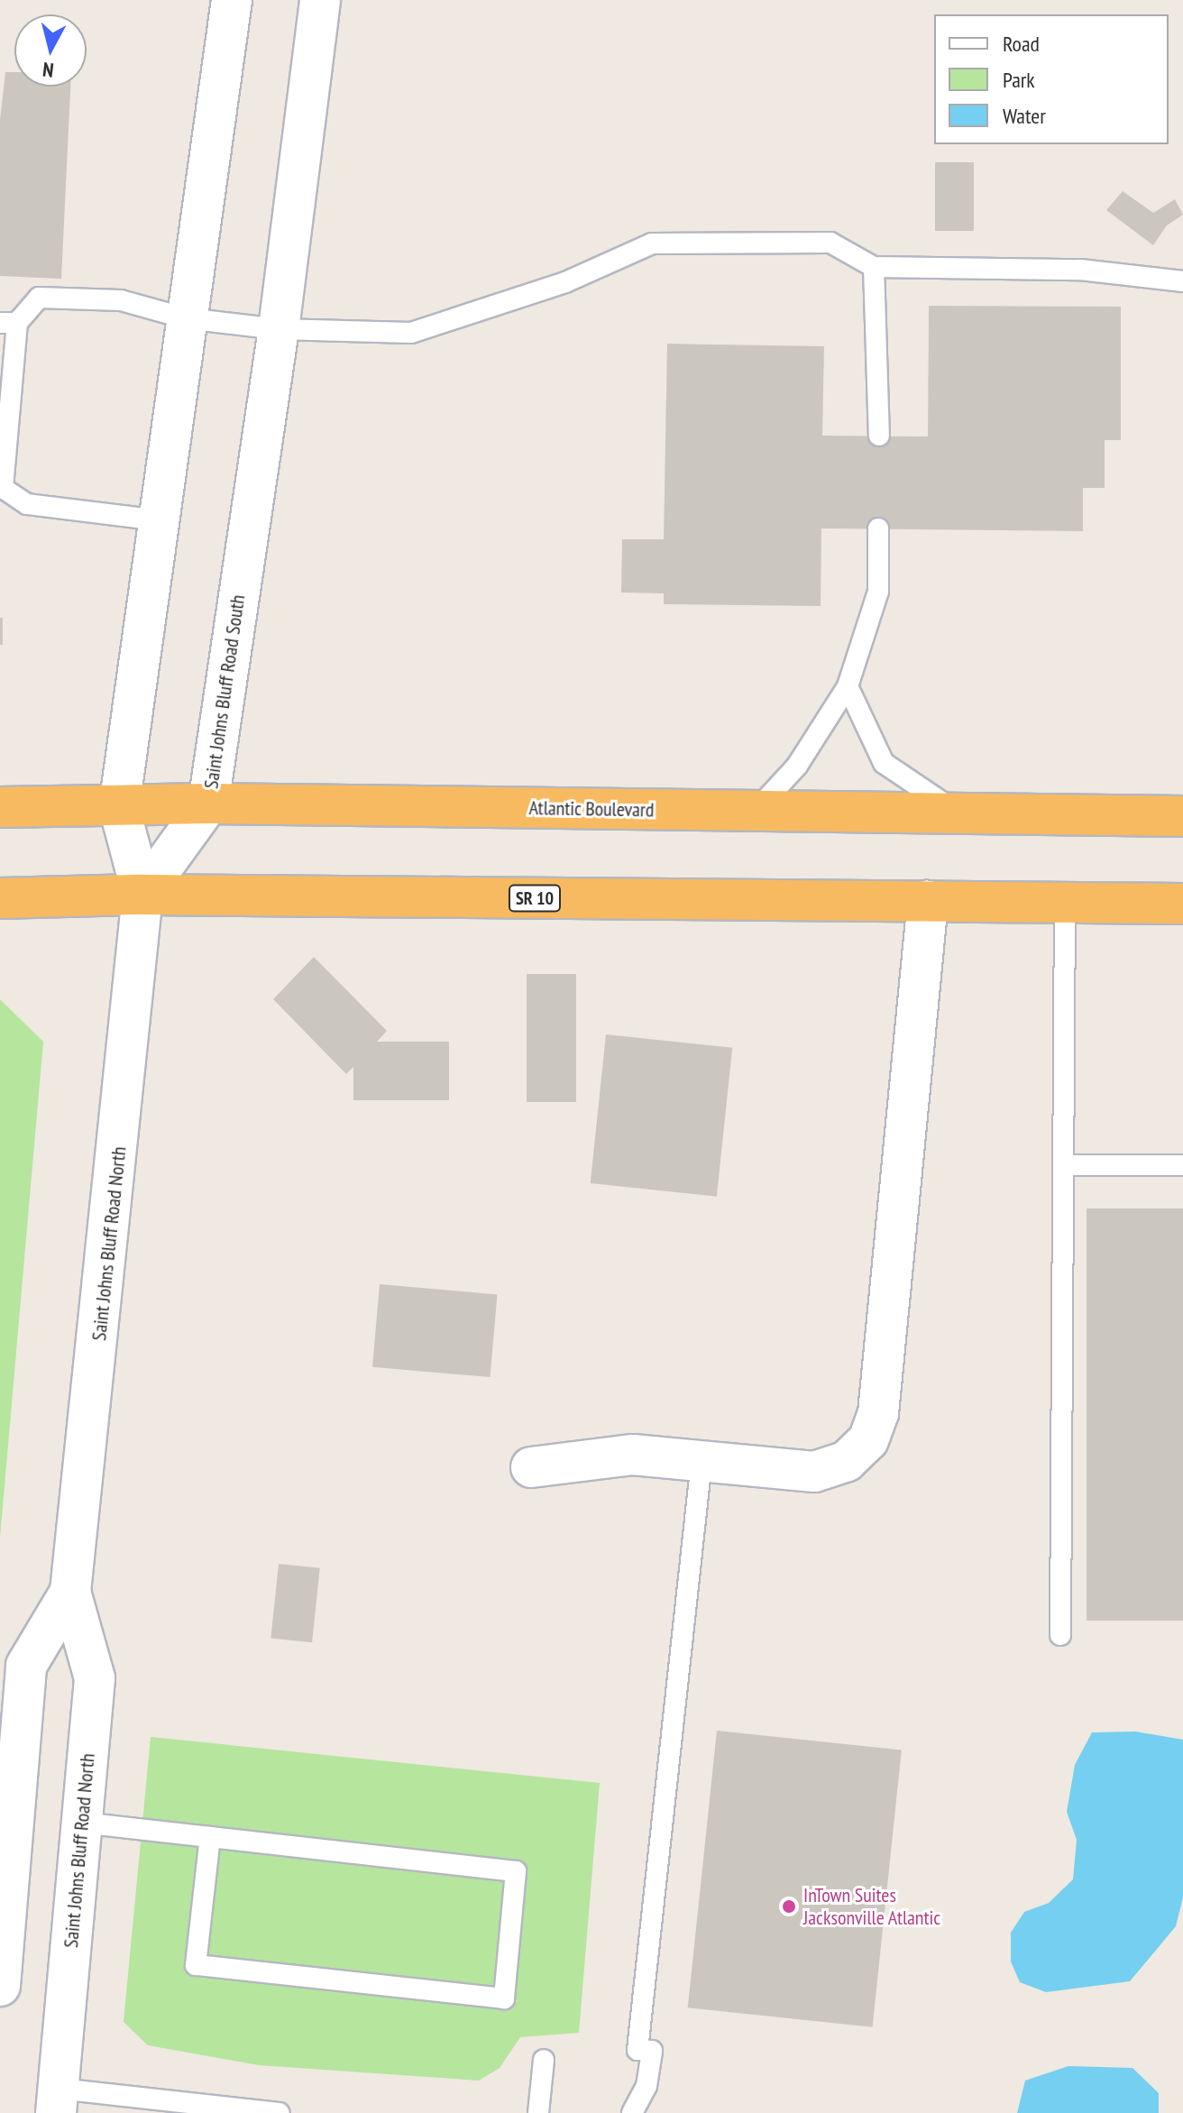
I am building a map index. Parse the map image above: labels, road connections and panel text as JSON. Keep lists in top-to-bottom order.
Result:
{
  "streets": {
    "highway": ["Atlantic Boulevard", "SR 10"],
    "main road": ["Saint Johns Bluff Road South", "Saint Johns Bluff Road North"]
  },
  "crossings": [
    ["Saint Johns Bluff Road South", "Atlantic Boulevard"],
    ["Saint Johns Bluff Road South", "SR 10"],
    ["Saint Johns Bluff Road South", "Saint Johns Bluff Road North"],
    ["SR 10", "Saint Johns Bluff Road North"]
  ],
  "places": ["InTown Suites Jacksonville Atlantic"],
  "legend": ["Road", "Park", "Water"],
  "north": "bottom"
}
